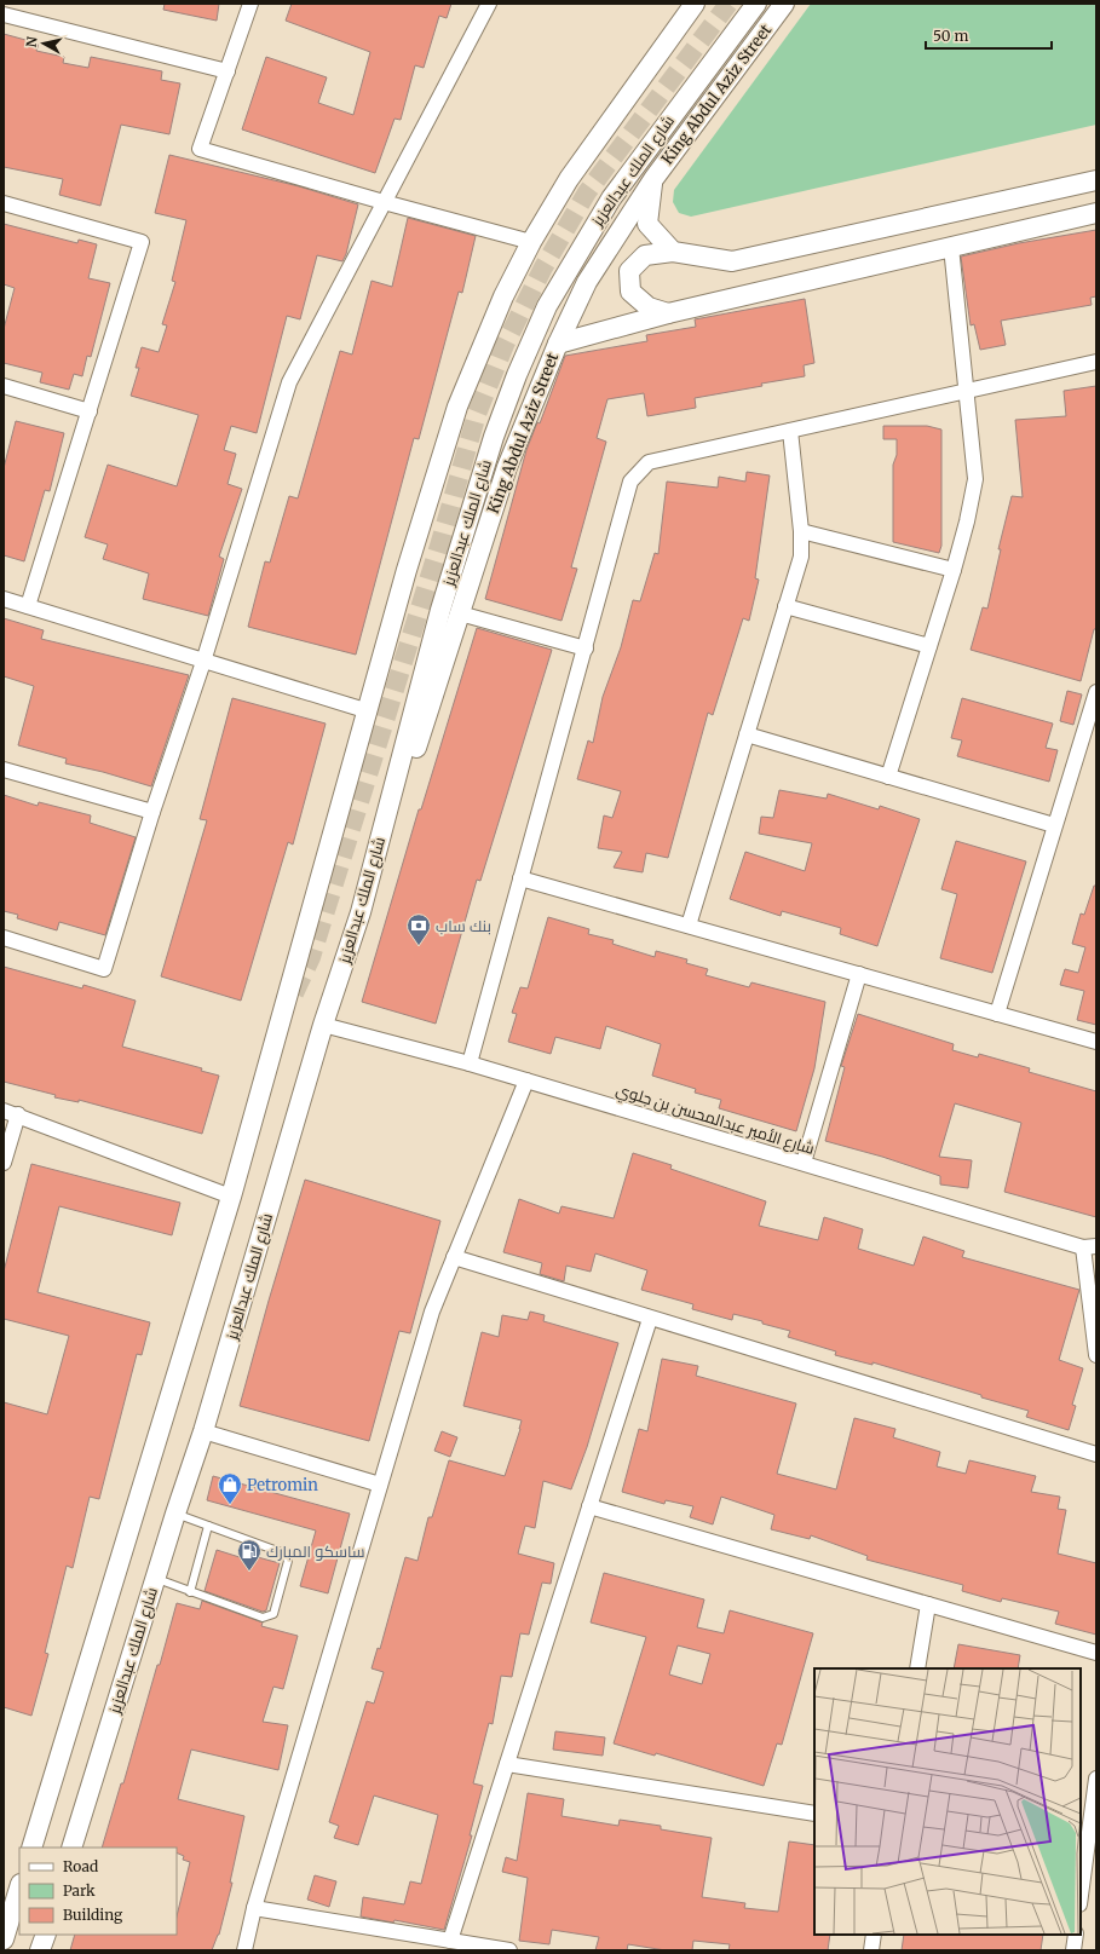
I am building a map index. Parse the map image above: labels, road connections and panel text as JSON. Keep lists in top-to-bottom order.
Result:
{
  "streets": {
    "street": ["King Abdul Aziz Street", "شارع الملك عبدالعزيز", "شارع الأمير عبدالمحسن بن جلوي"]
  },
  "crossings": [
    ["King Abdul Aziz Street", "شارع الملك عبدالعزيز"],
    ["شارع الملك عبدالعزيز", "شارع الأمير عبدالمحسن بن جلوي"]
  ],
  "places": {
    "bank": ["بنك ساب"],
    "shop": ["Petromin"],
    "fuel station": ["ساسكو المبارك"]
  },
  "legend": ["Road", "Park", "Building"],
  "scale_bar": "50 m",
  "north": "left"
}
